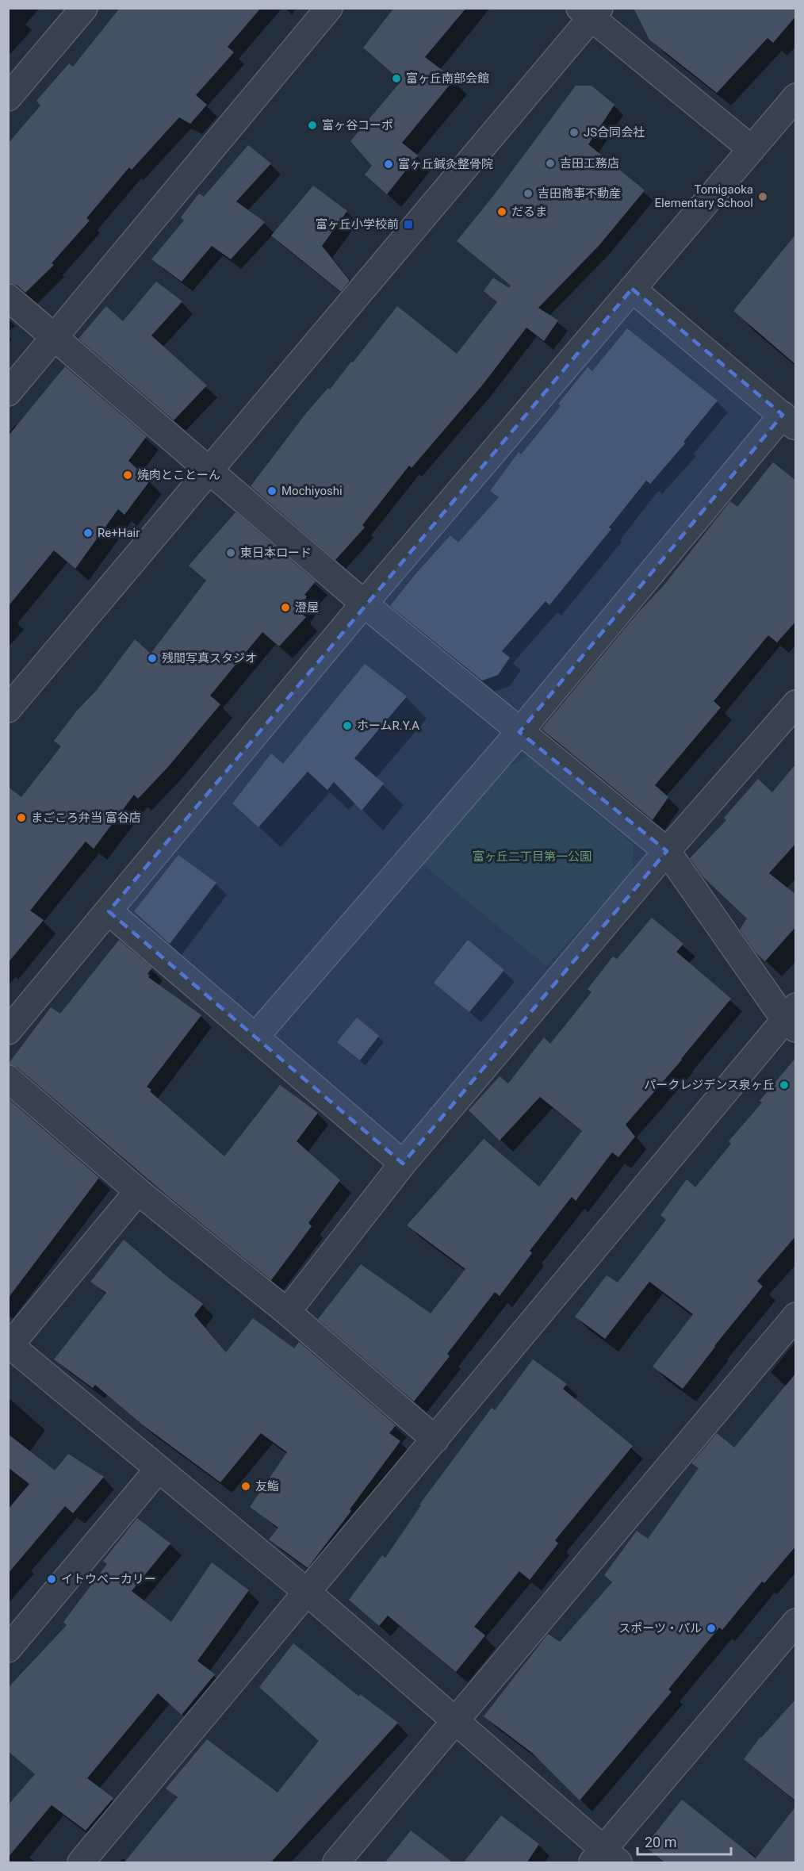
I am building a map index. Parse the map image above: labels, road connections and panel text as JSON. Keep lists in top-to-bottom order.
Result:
{
  "parks": ["富ヶ丘二丁目第一公園"],
  "places": {
    "other": [
      "富ヶ丘南部会館",
      "富ヶ谷コーポ",
      "JS合同会社",
      "吉田工務店",
      "富ヶ丘鍼灸整骨院",
      "吉田商事不動産",
      "Tomigaoka Elementary School",
      "だるま",
      "焼肉とことーん",
      "Mochiyoshi",
      "Re+Hair",
      "東日本ロード",
      "澄屋",
      "残間写真スタジオ",
      "ホームR.Y.A",
      "まごころ弁当 富谷店",
      "パークレジデンス泉ヶ丘",
      "友鮨",
      "イトウベーカリー",
      "スポーツ・パル"
    ],
    "transit": ["富ヶ丘小学校前"]
  },
  "scale_bar": "20 m"
}
